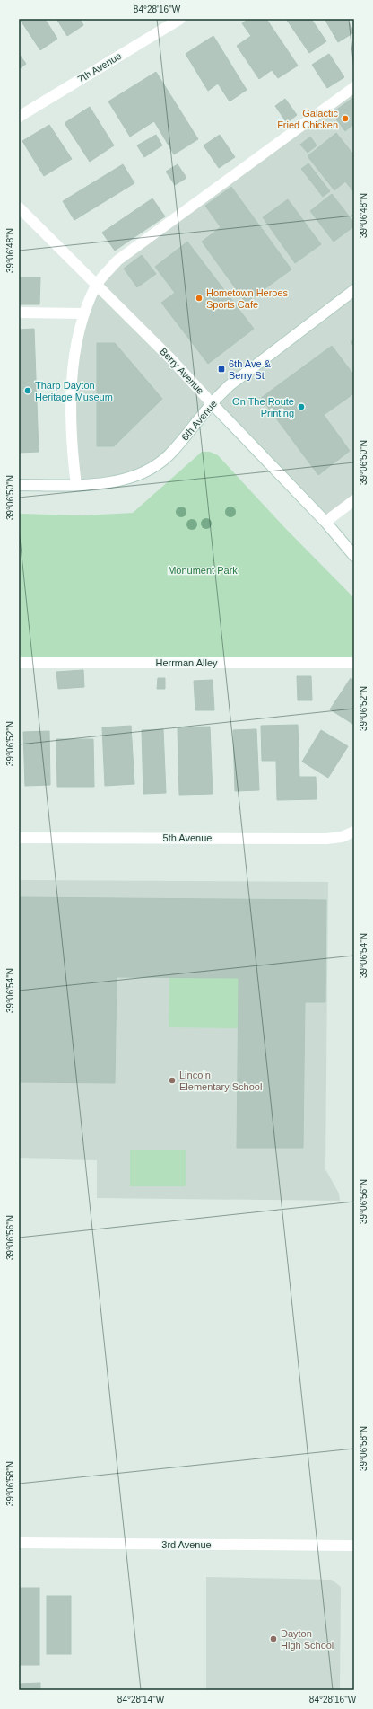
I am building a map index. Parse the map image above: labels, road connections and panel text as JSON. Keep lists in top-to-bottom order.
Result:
{
  "streets": {
    "street": [
      "7th Avenue",
      "Berry Avenue",
      "6th Avenue",
      "Herrman Alley",
      "5th Avenue",
      "3rd Avenue"
    ]
  },
  "crossings": [
    ["Berry Avenue", "6th Avenue"]
  ],
  "parks": ["Monument Park"],
  "places": {
    "other": [
      "Galactic Fried Chicken",
      "Hometown Heroes Sports Cafe",
      "Tharp Dayton Heritage Museum",
      "On The Route Printing",
      "Lincoln Elementary School",
      "Dayton High School"
    ],
    "transit": ["6th Ave & Berry St"]
  },
  "coordinates": [
    "84°28'16\"W",
    "39°06'48\"N",
    "39°06'50\"N",
    "39°06'52\"N",
    "39°06'54\"N",
    "39°06'56\"N",
    "39°06'58\"N",
    "84°28'14\"W"
  ]
}
